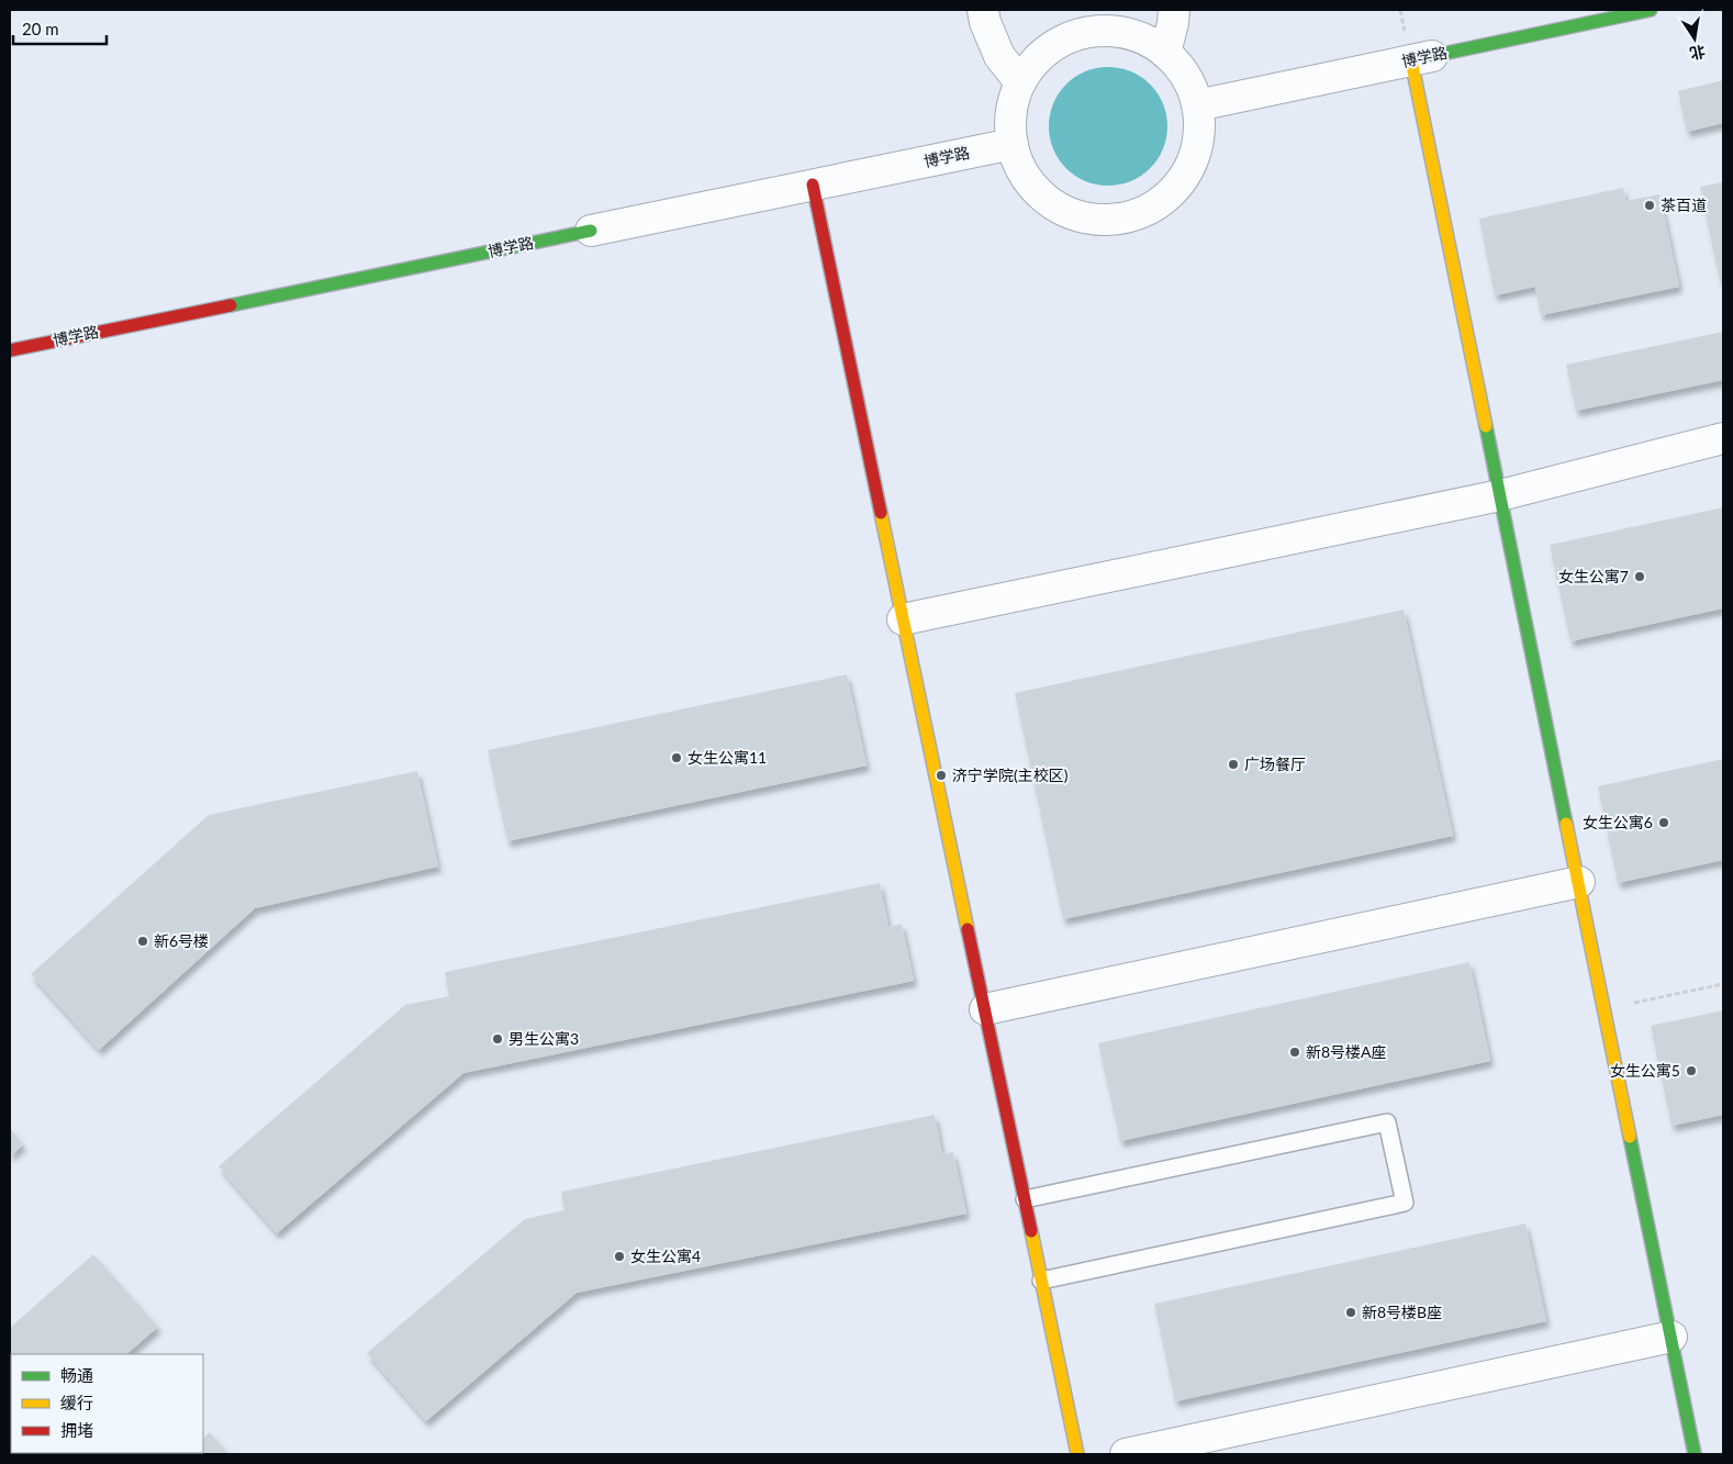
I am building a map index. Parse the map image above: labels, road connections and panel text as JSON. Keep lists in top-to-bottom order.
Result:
{
  "streets": {
    "street": ["博学路"]
  },
  "places": [
    "茶百道",
    "女生公寓7",
    "女生公寓11",
    "广场餐厅",
    "济宁学院(主校区)",
    "女生公寓6",
    "新6号楼",
    "男生公寓3",
    "新8号楼A座",
    "女生公寓5",
    "女生公寓4",
    "新8号楼B座"
  ],
  "legend": ["畅通", "缓行", "拥堵"],
  "scale_bar": "20 m",
  "north": "bottom"
}
